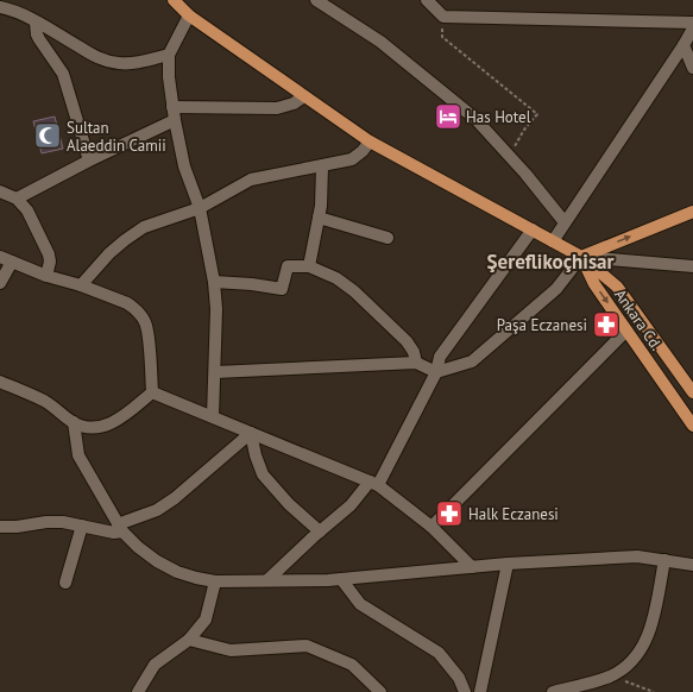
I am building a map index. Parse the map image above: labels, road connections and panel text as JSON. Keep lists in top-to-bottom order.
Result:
{
  "streets": {
    "main road": ["Ankara Cd."]
  },
  "districts": ["Şereflikoçhisar"],
  "places": {
    "hotel": ["Has Hotel"],
    "mosque": ["Sultan Alaeddin Camii"],
    "pharmacy": ["Paşa Eczanesi", "Halk Eczanesi"]
  }
}
